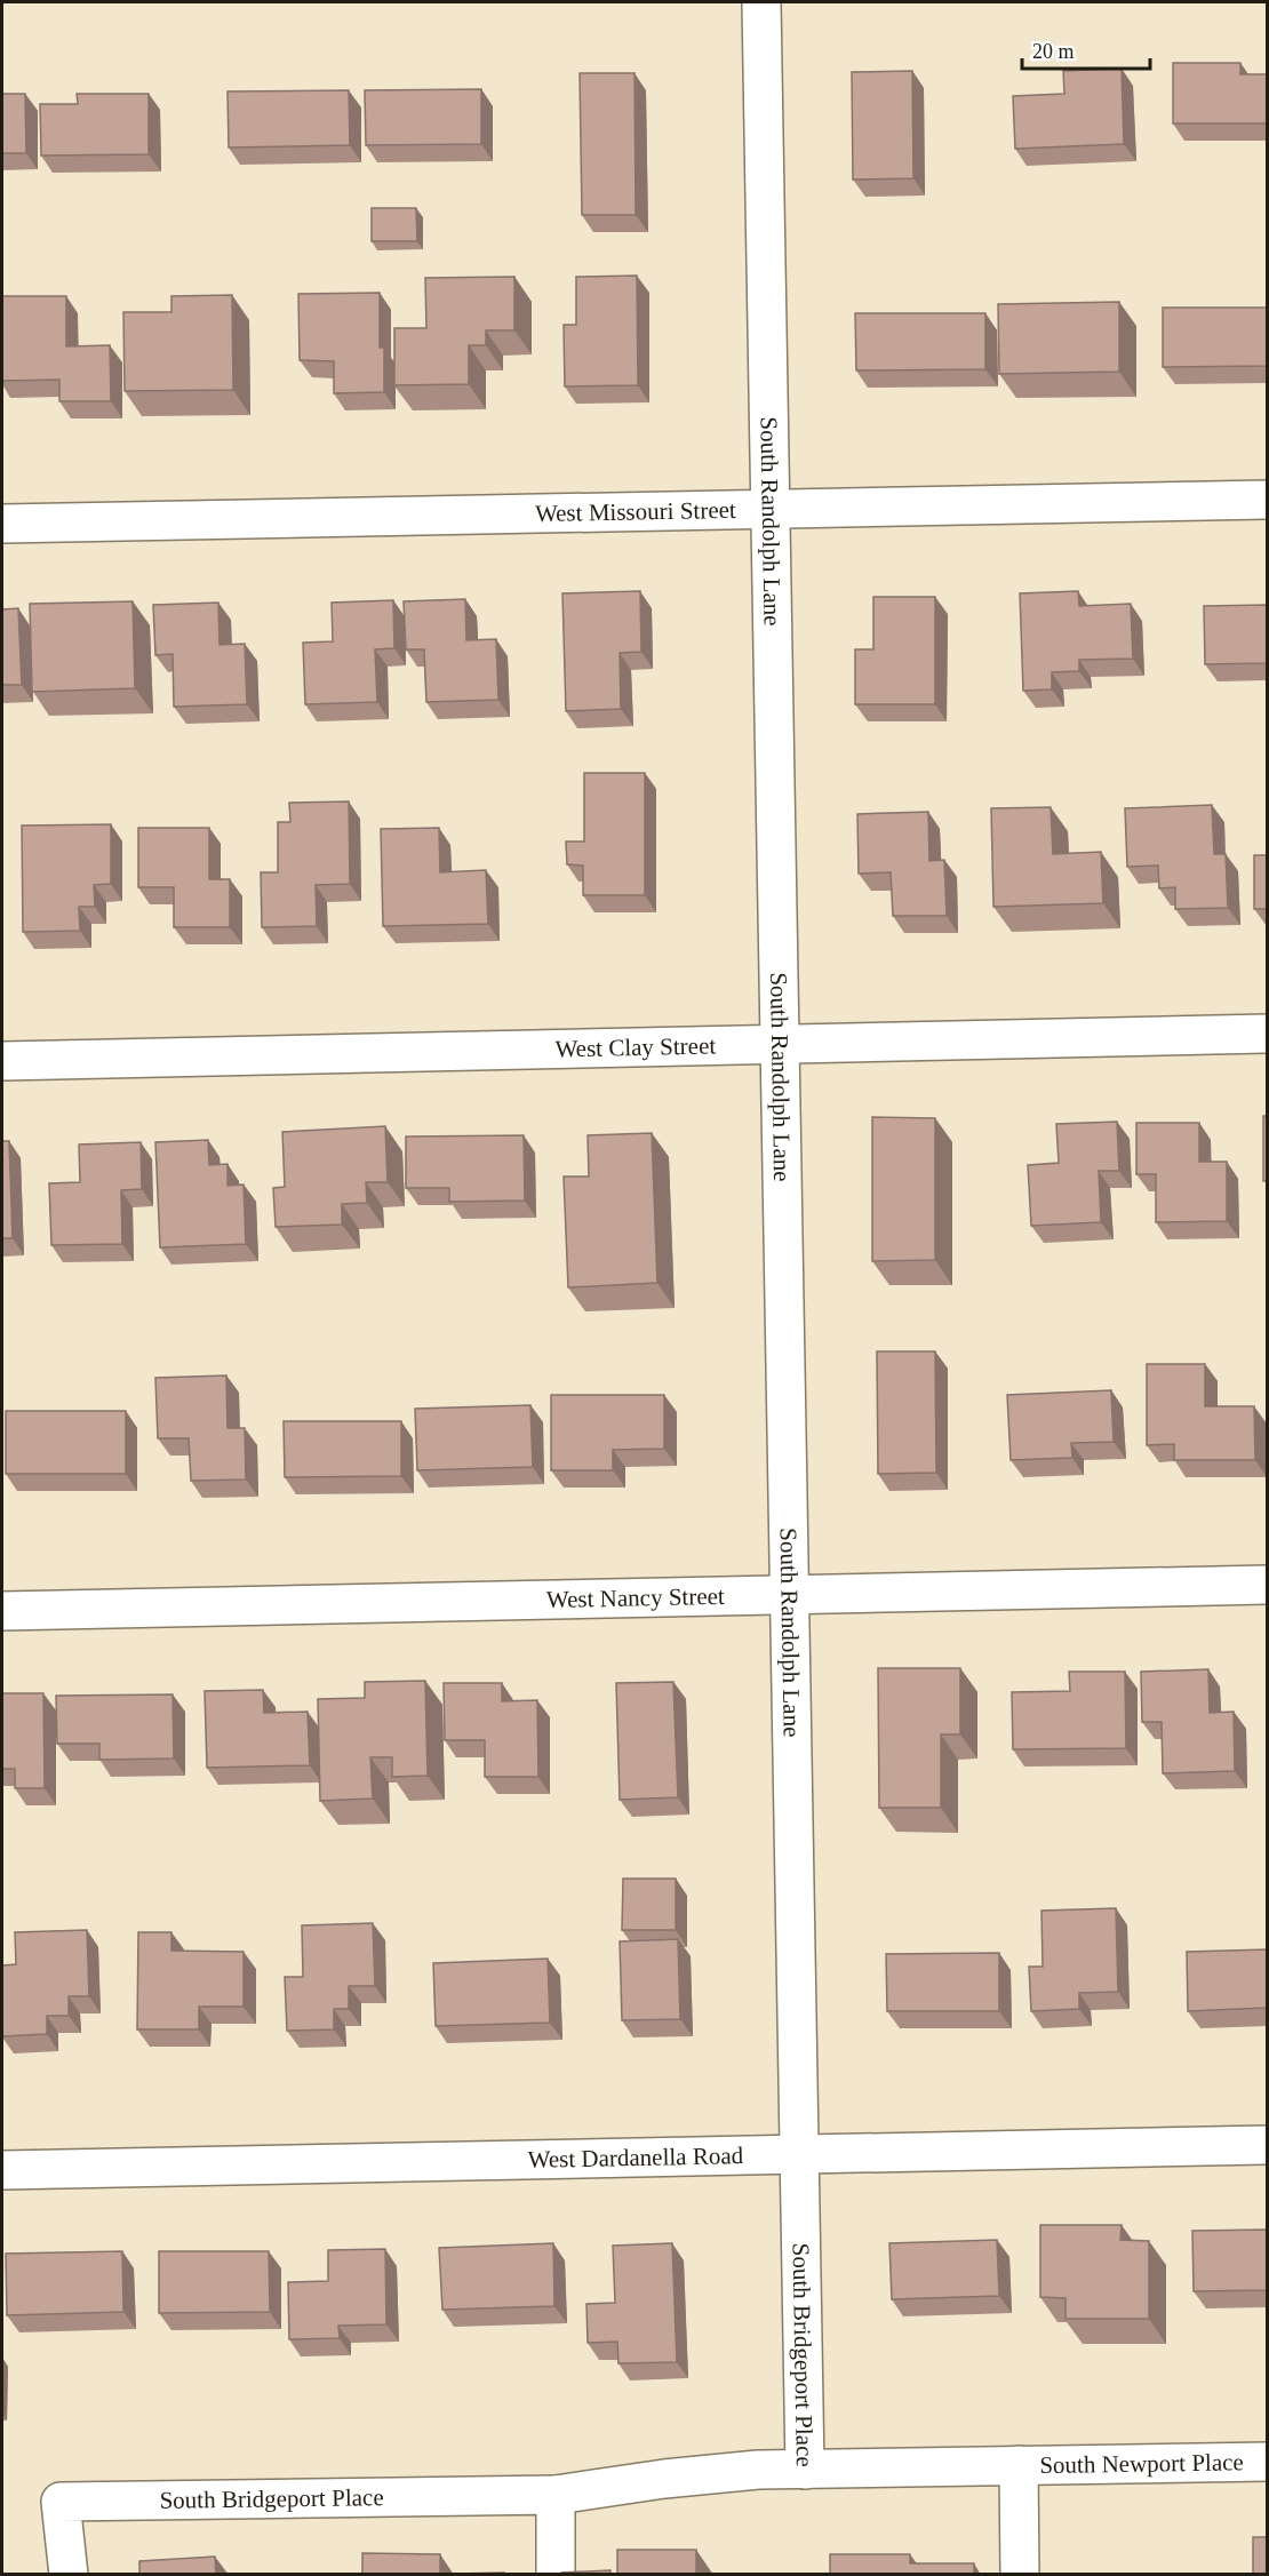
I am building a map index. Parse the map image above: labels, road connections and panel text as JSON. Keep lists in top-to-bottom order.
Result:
{
  "streets": {
    "street": [
      "West Missouri Street",
      "South Randolph Lane",
      "West Clay Street",
      "West Nancy Street",
      "West Dardanella Road",
      "South Bridgeport Place",
      "South Newport Place"
    ]
  },
  "crossings": [
    ["West Missouri Street", "South Randolph Lane"],
    ["South Randolph Lane", "West Clay Street"],
    ["South Randolph Lane", "West Nancy Street"],
    ["South Randolph Lane", "West Dardanella Road"],
    ["South Randolph Lane", "South Bridgeport Place"],
    ["West Dardanella Road", "South Bridgeport Place"],
    ["South Bridgeport Place", "South Newport Place"]
  ],
  "scale_bar": "20 m"
}
